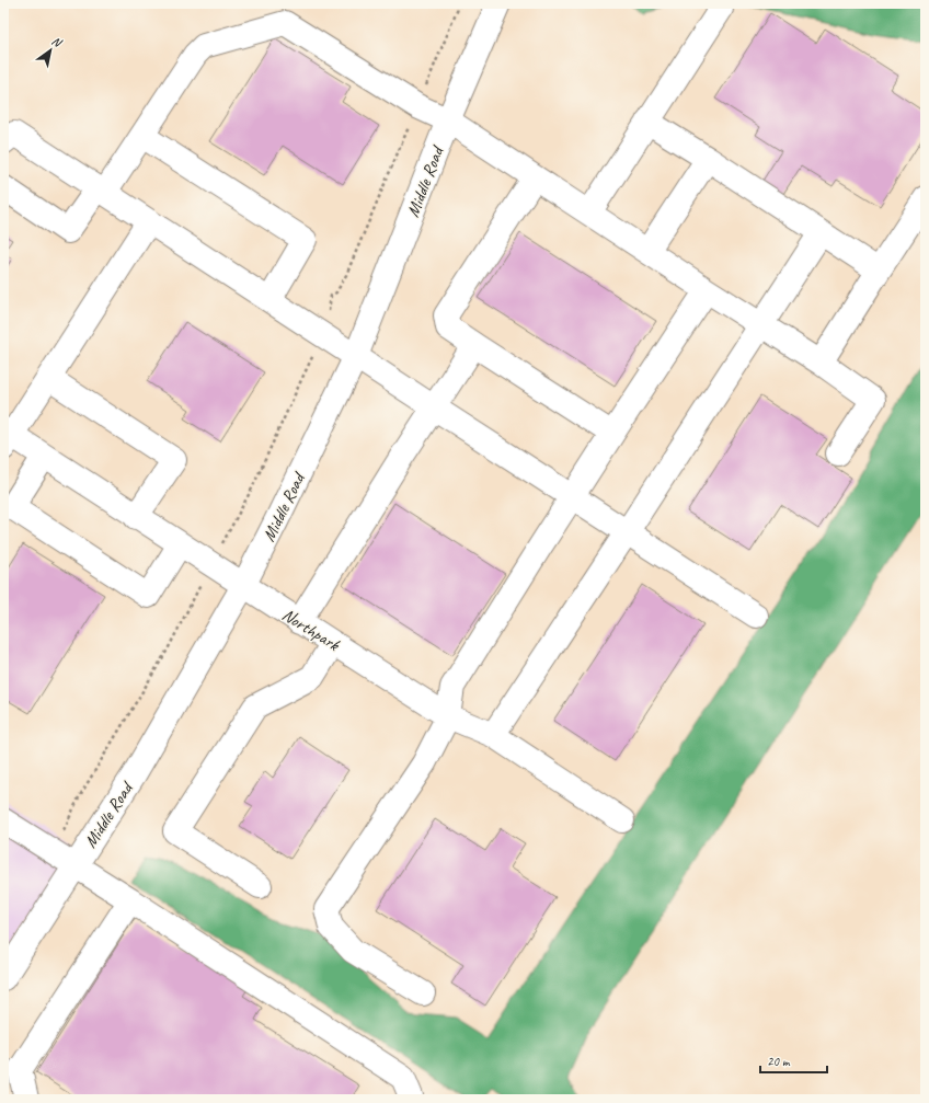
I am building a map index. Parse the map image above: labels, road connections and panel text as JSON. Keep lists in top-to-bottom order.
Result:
{
  "streets": {
    "street": ["Middle Road", "Northpark"]
  },
  "crossings": [
    ["Middle Road", "Northpark"]
  ],
  "scale_bar": "20 m",
  "north": "top right"
}
